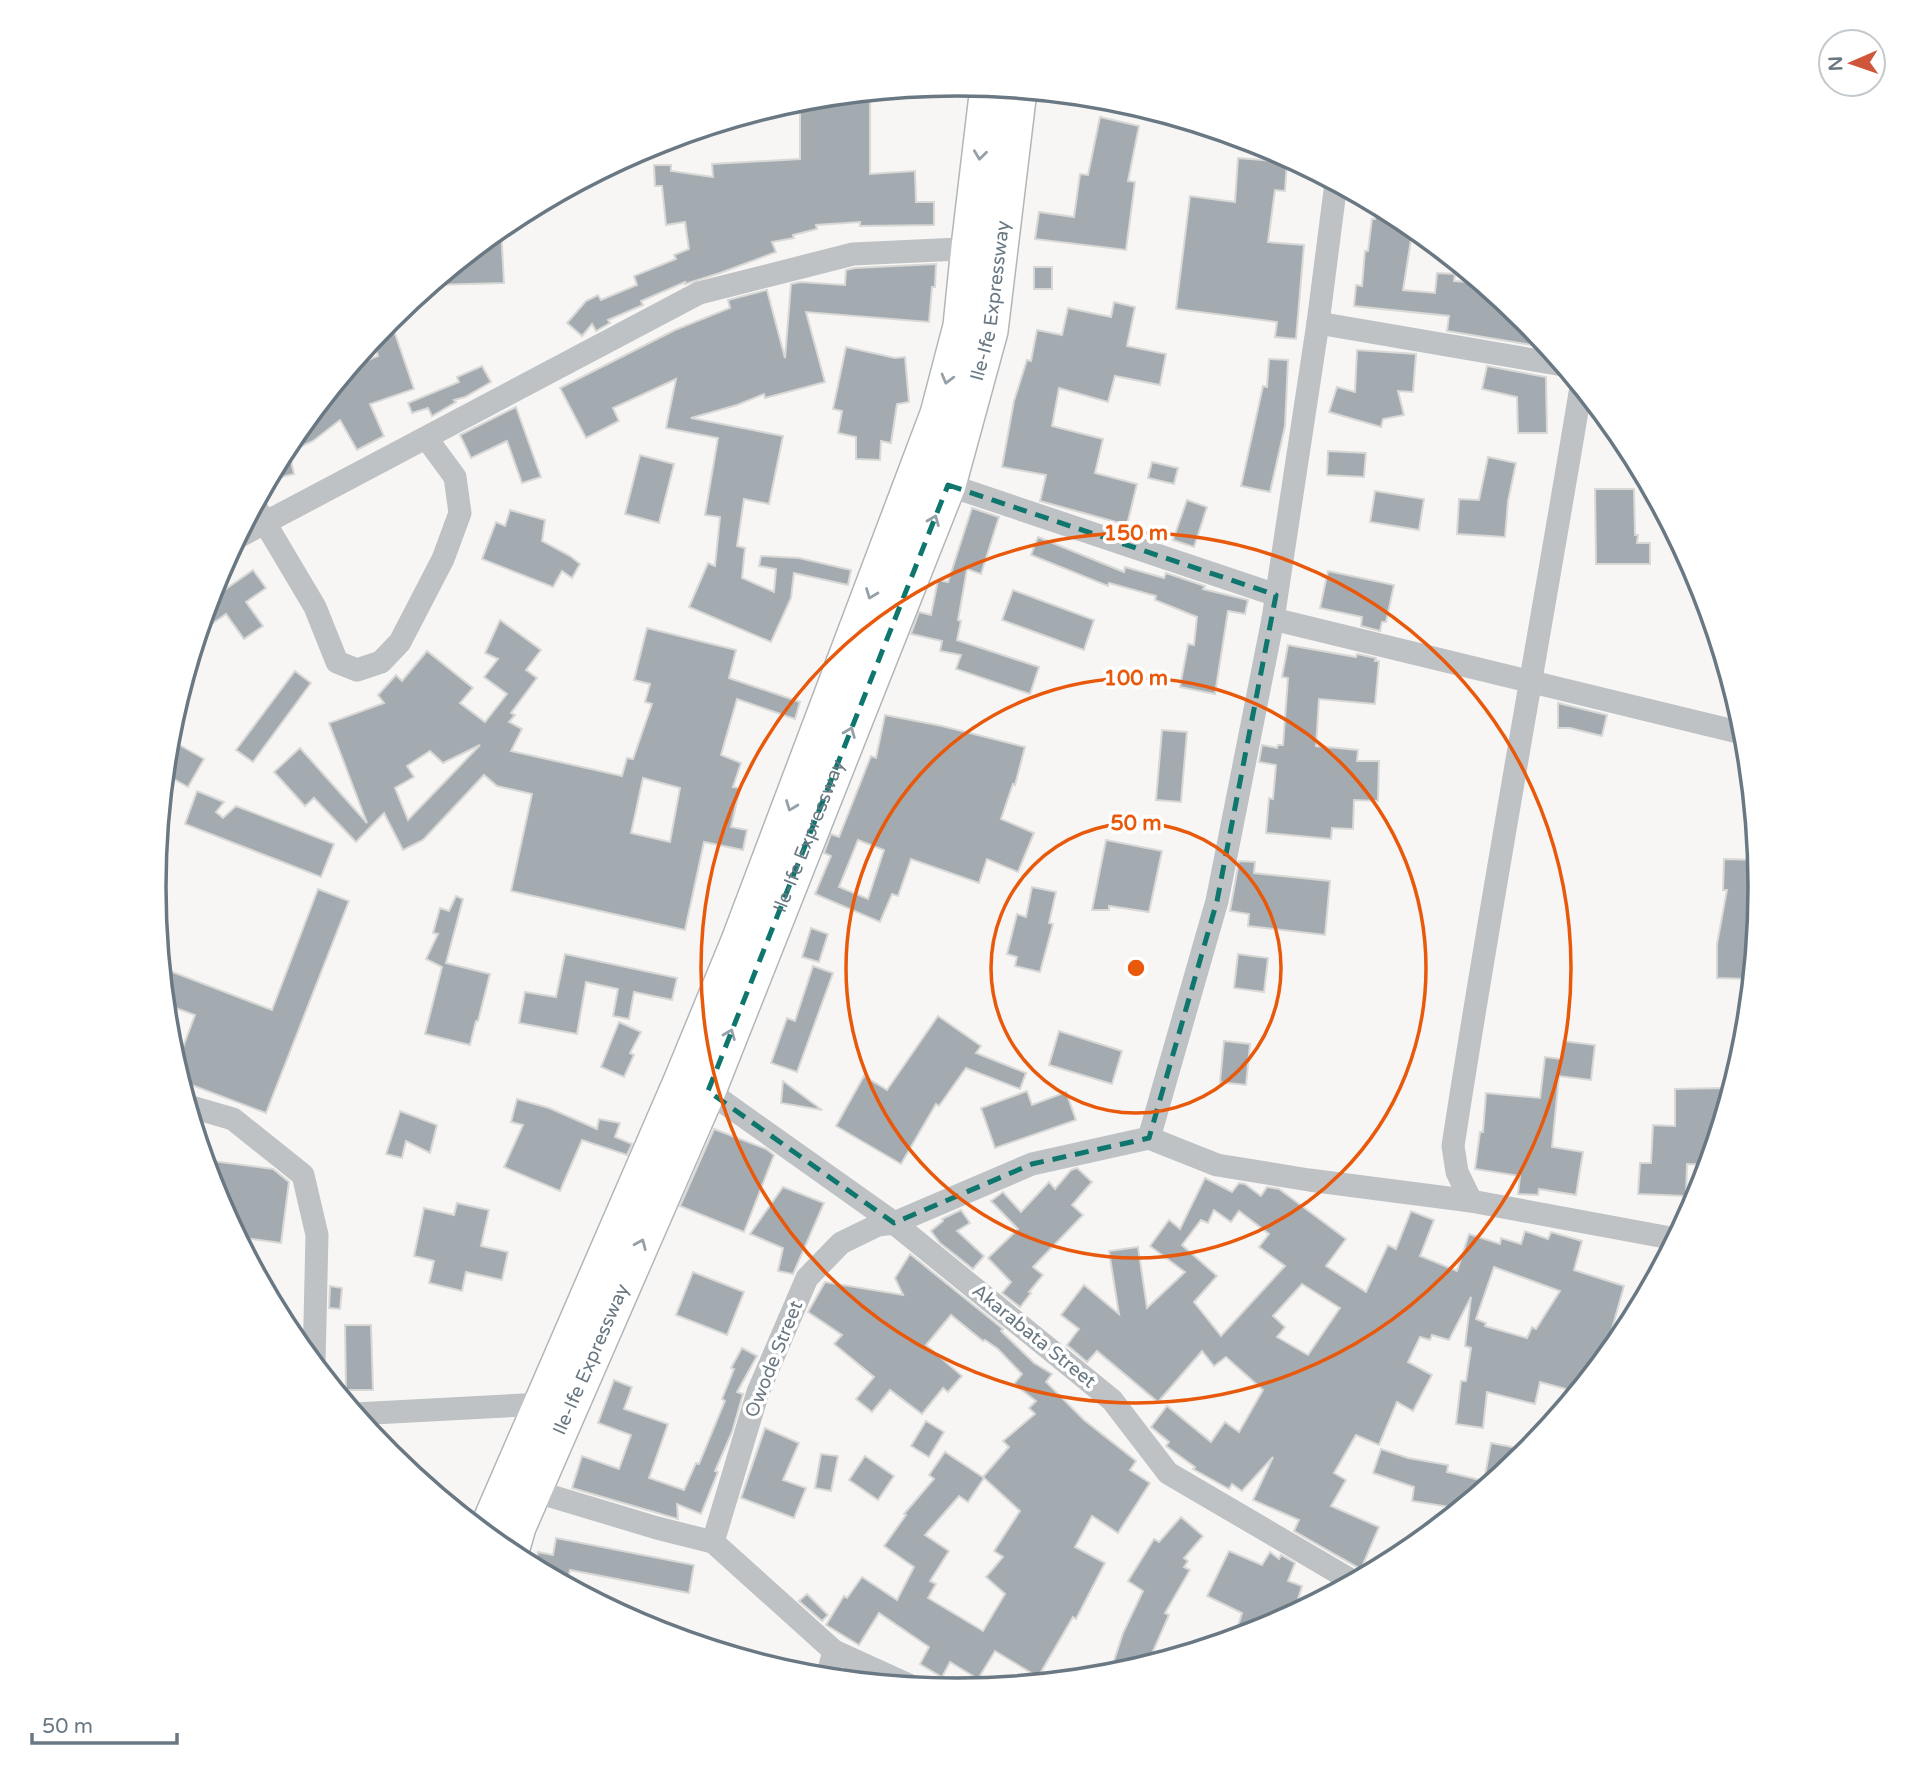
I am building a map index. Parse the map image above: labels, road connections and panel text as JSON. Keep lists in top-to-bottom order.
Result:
{
  "streets": {
    "main road": ["Ile-Ife Expressway"],
    "street": ["Akarabata Street", "Owode Street"]
  },
  "crossings": [
    ["Ile-Ife Expressway", "Akarabata Street"],
    ["Akarabata Street", "Owode Street"]
  ],
  "scale_bar": "50 m",
  "north": "left",
  "rings": ["150 m", "100 m", "50 m"]
}
